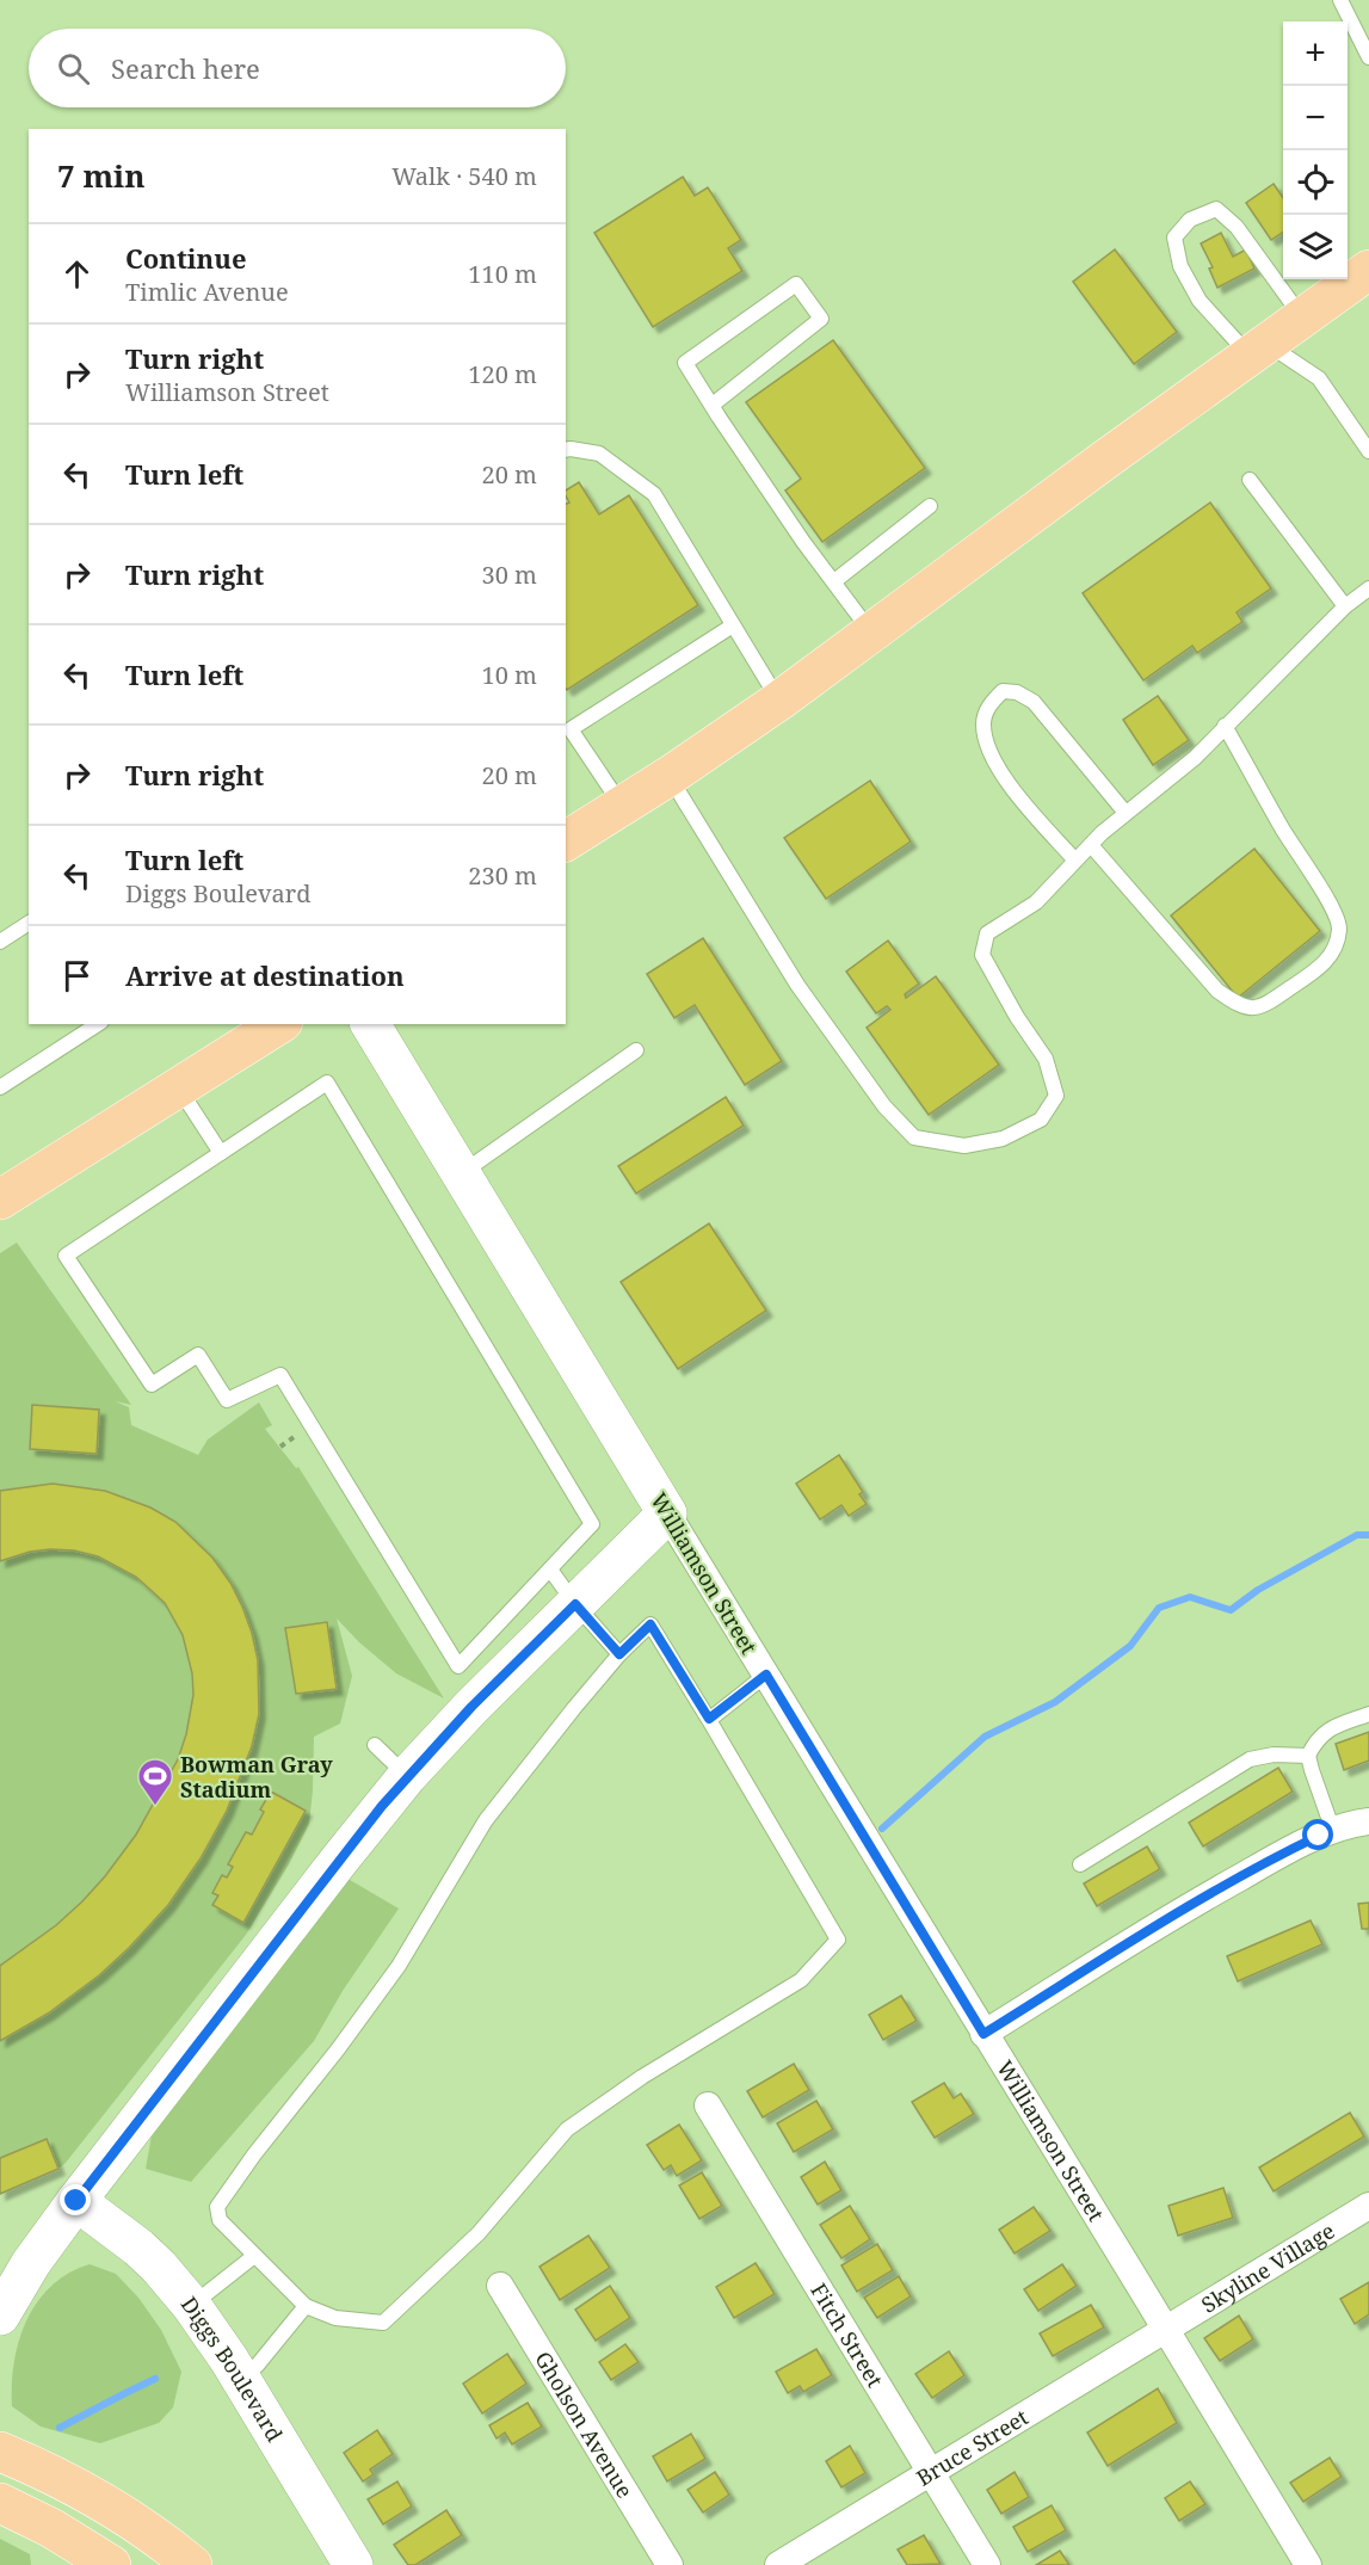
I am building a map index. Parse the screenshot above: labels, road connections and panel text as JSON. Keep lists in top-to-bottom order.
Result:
{
  "streets": {
    "street": [
      "Williamson Street",
      "Skyline Village",
      "Fitch Street",
      "Diggs Boulevard",
      "Gholson Avenue",
      "Bruce Street"
    ]
  },
  "crossings": [
    ["Williamson Street", "Skyline Village"],
    ["Williamson Street", "Bruce Street"],
    ["Skyline Village", "Bruce Street"],
    ["Fitch Street", "Bruce Street"]
  ],
  "places": {
    "sports": ["Bowman Gray Stadium"]
  },
  "page": {
    "map_buttons": ["+", "−"],
    "search": "Search here",
    "heading": ["7 min", "Walk · 540 m"],
    "list": [
      ["Continue", "Timlic Avenue", "110 m"],
      ["Turn right", "Williamson Street", "120 m"],
      ["Turn left", "20 m"],
      ["Turn right", "30 m"],
      ["Turn left", "10 m"],
      ["Turn right", "20 m"],
      ["Turn left", "Diggs Boulevard", "230 m"],
      "Arrive at destination"
    ]
  }
}
